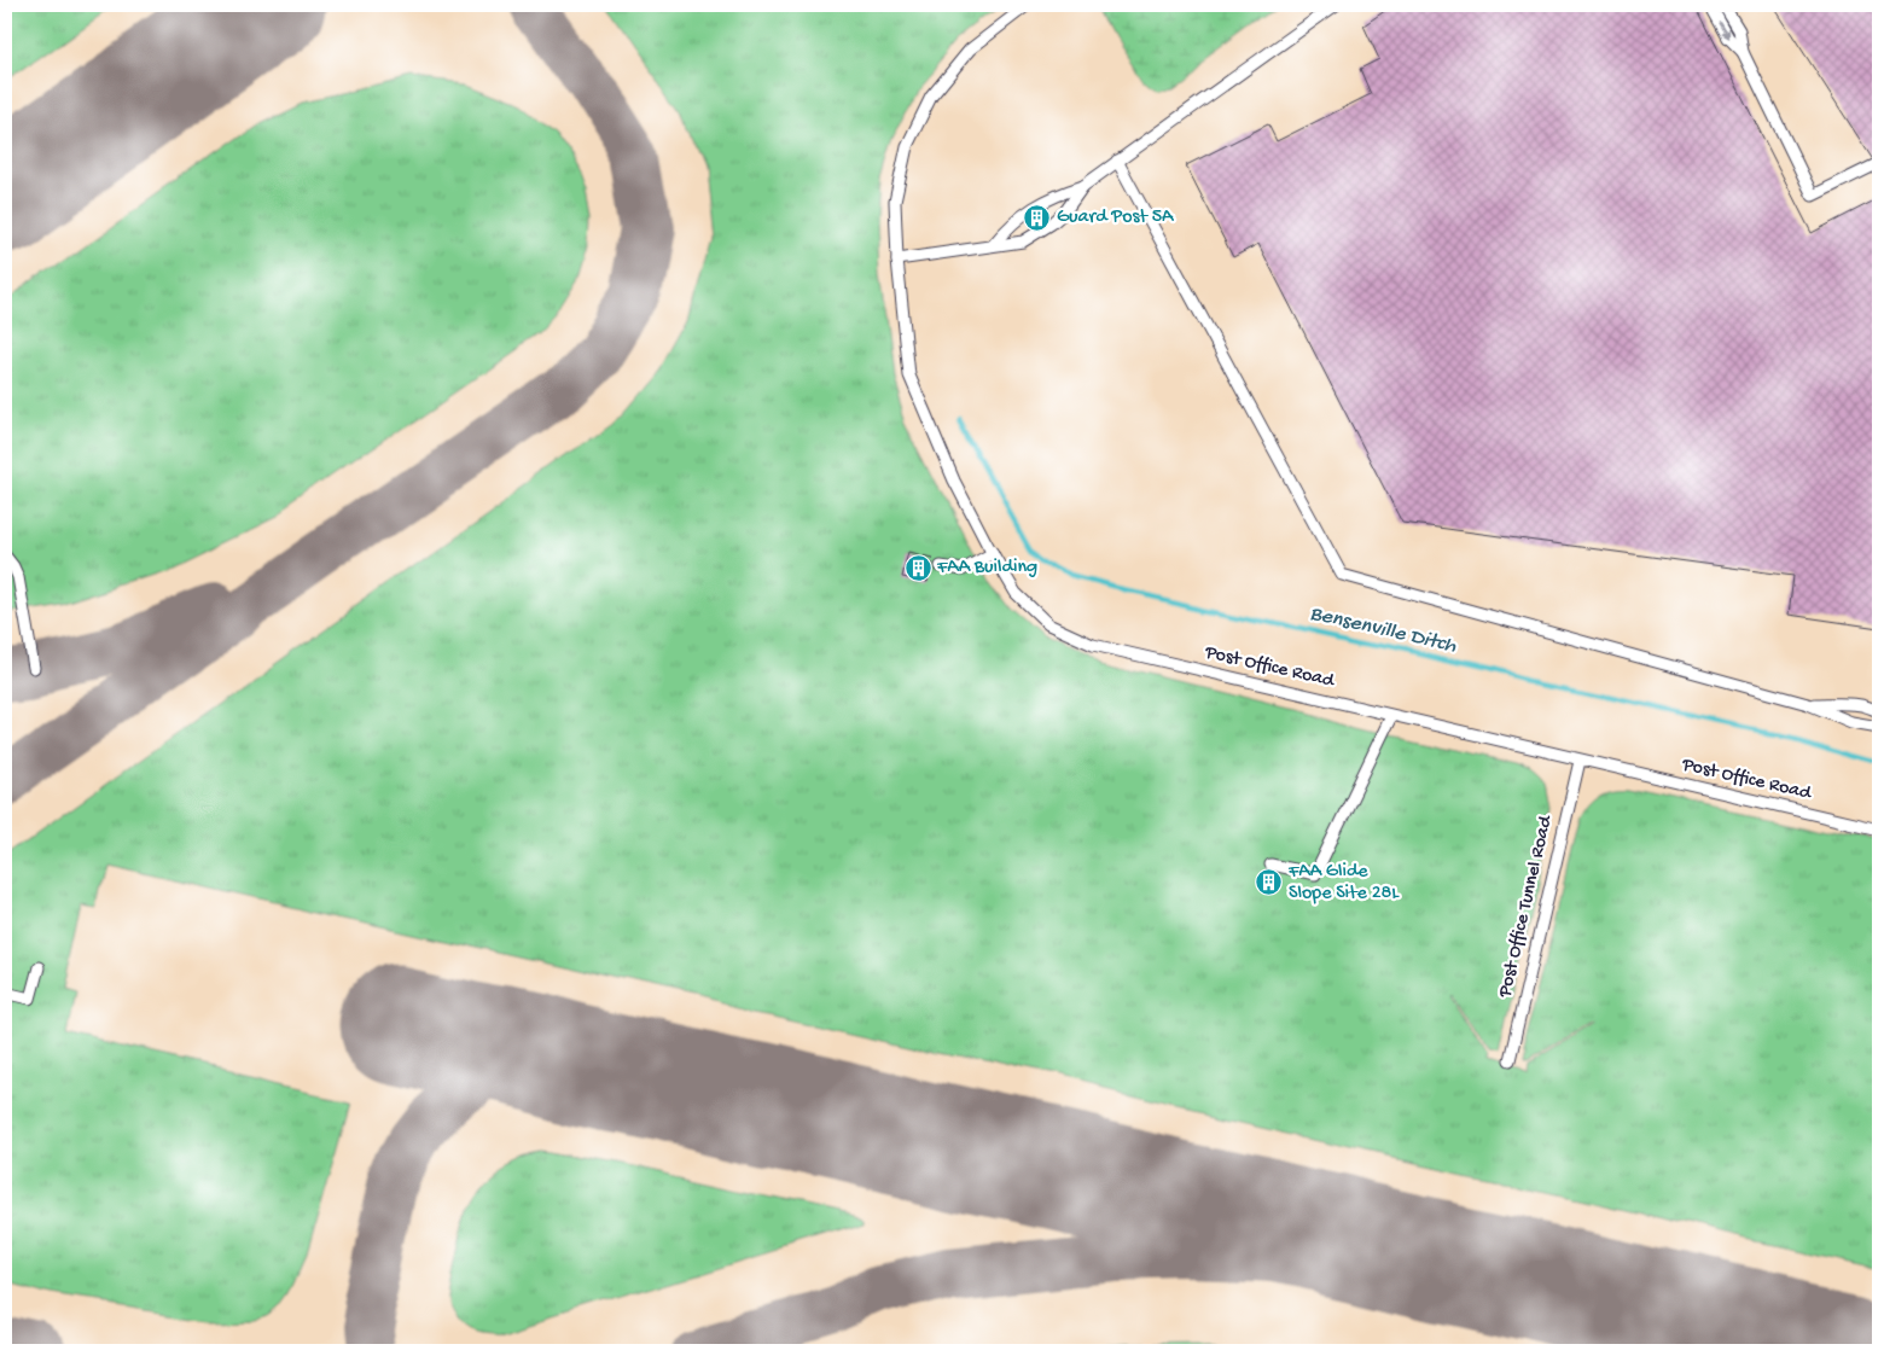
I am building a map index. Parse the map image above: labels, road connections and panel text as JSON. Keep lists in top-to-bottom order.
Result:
{
  "streets": {
    "lane": ["Post Office Road", "Post Office Tunnel Road"]
  },
  "crossings": [
    ["Post Office Road", "Post Office Tunnel Road"]
  ],
  "water": ["Bensenville Ditch"],
  "places": {
    "building": ["Guard Post 5A", "FAA Building", "FAA Glide Slope Site 28L"]
  }
}
